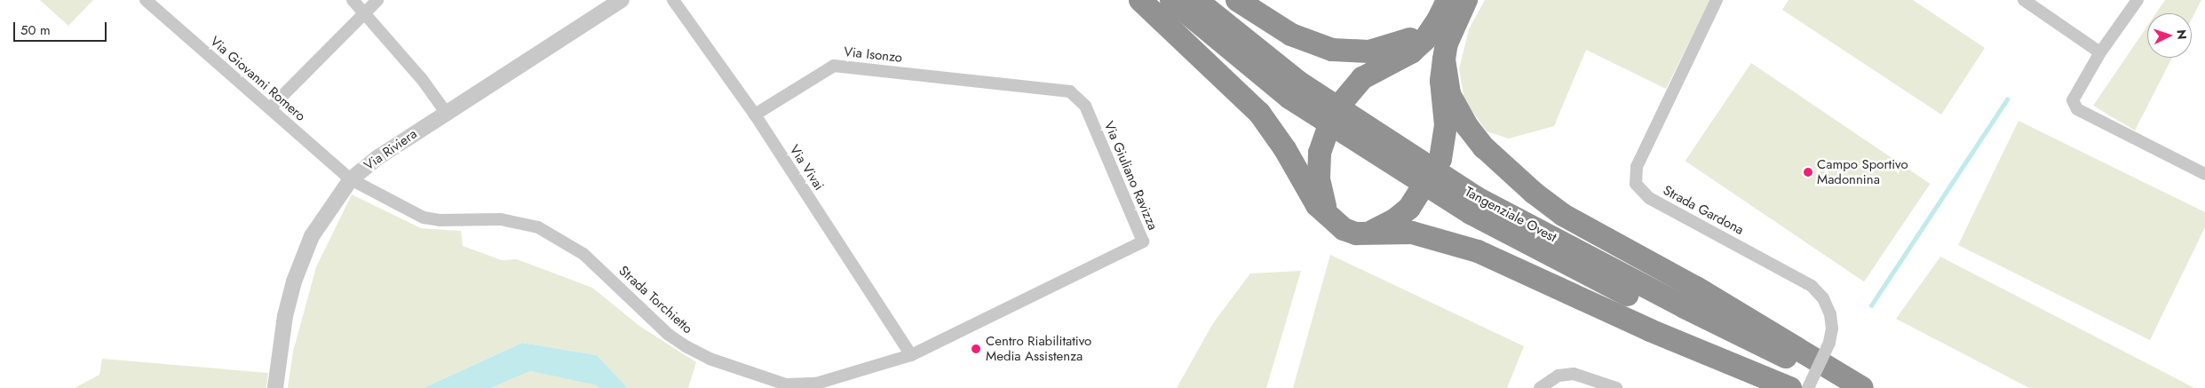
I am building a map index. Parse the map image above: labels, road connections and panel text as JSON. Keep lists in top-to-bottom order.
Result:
{
  "streets": {
    "highway": ["Tangenziale Ovest"],
    "street": [
      "Via Isonzo",
      "Via Giovanni Romero",
      "Via Riviera",
      "Via Vivai",
      "Via Giuliano Ravizza",
      "Strada Gardona",
      "Strada Torchietto"
    ]
  },
  "crossings": [
    ["Via Isonzo", "Via Vivai"],
    ["Via Isonzo", "Via Giuliano Ravizza"],
    ["Via Giovanni Romero", "Via Riviera"],
    ["Via Giovanni Romero", "Strada Torchietto"],
    ["Via Riviera", "Strada Torchietto"],
    ["Via Vivai", "Strada Torchietto"],
    ["Via Giuliano Ravizza", "Strada Torchietto"]
  ],
  "places": ["Campo Sportivo Madonnina", "Centro Riabilitativo Media Assistenza"],
  "scale_bar": "50 m",
  "north": "right"
}
